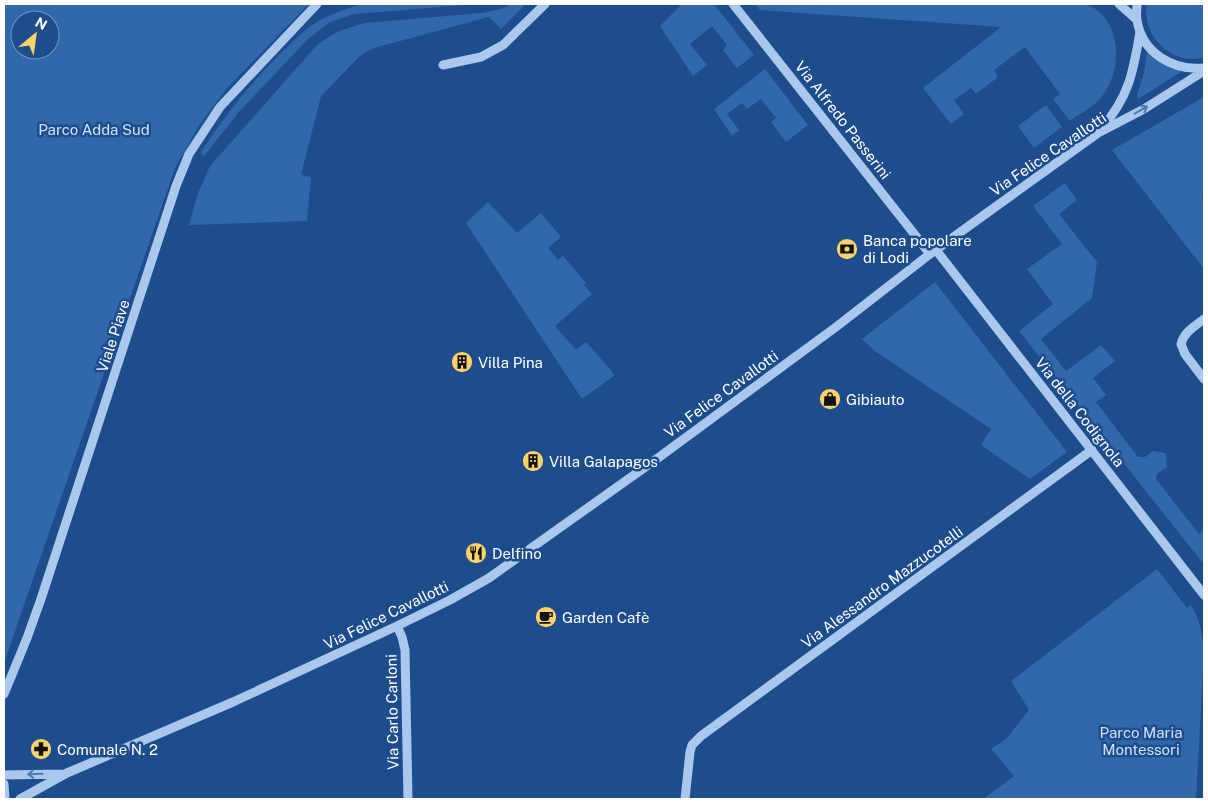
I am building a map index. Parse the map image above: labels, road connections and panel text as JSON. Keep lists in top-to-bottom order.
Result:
{
  "streets": {
    "street": [
      "Via Alfredo Passerini",
      "Via Felice Cavallotti",
      "Viale Piave",
      "Via della Codignola",
      "Via Alessandro Mazzucotelli",
      "Via Carlo Carloni"
    ]
  },
  "crossings": [
    ["Via Alfredo Passerini", "Via Felice Cavallotti"],
    ["Via Alfredo Passerini", "Via della Codignola"],
    ["Via Felice Cavallotti", "Via della Codignola"],
    ["Via Felice Cavallotti", "Via Carlo Carloni"],
    ["Via della Codignola", "Via Alessandro Mazzucotelli"]
  ],
  "parks": ["Parco Adda Sud", "Parco Maria Montessori"],
  "places": {
    "bank": ["Banca popolare di Lodi"],
    "building": ["Villa Pina", "Villa Galapagos"],
    "shop": ["Gibiauto"],
    "restaurant": ["Delfino"],
    "cafe": ["Garden Cafè"],
    "pharmacy": ["Comunale N. 2"]
  },
  "north": "top right"
}
